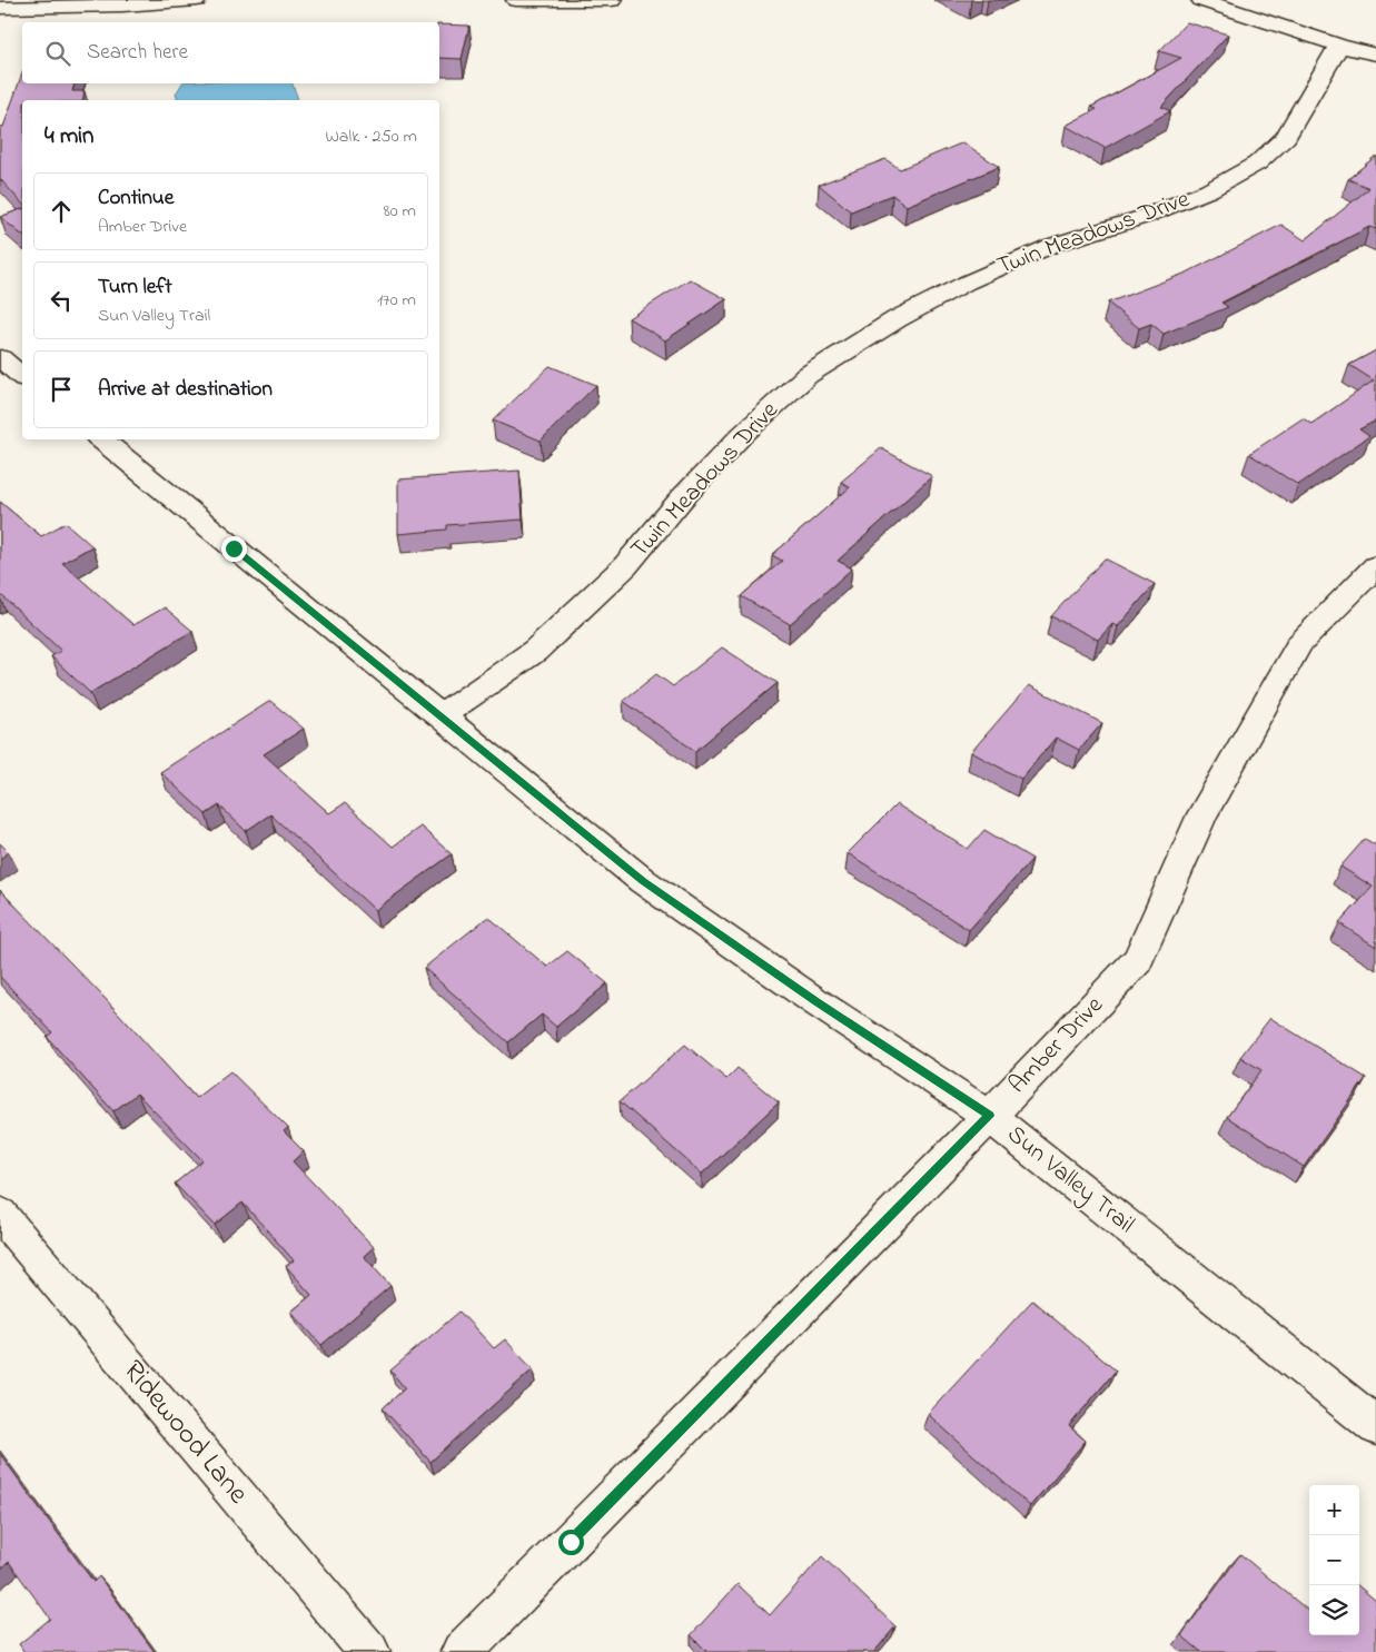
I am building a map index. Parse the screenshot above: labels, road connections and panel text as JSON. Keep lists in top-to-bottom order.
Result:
{
  "streets": {
    "street": [
      "Twin Meadows Drive",
      "Amber Drive",
      "Sun Valley Trail",
      "Ridewood Lane"
    ]
  },
  "crossings": [
    ["Twin Meadows Drive", "Sun Valley Trail"],
    ["Amber Drive", "Sun Valley Trail"]
  ],
  "page": {
    "search": "Search here",
    "heading": ["4 min", "Walk · 250 m"],
    "list": [
      ["Continue", "Amber Drive", "80 m"],
      ["Turn left", "Sun Valley Trail", "170 m"],
      "Arrive at destination"
    ],
    "map_buttons": ["+", "−"]
  }
}
